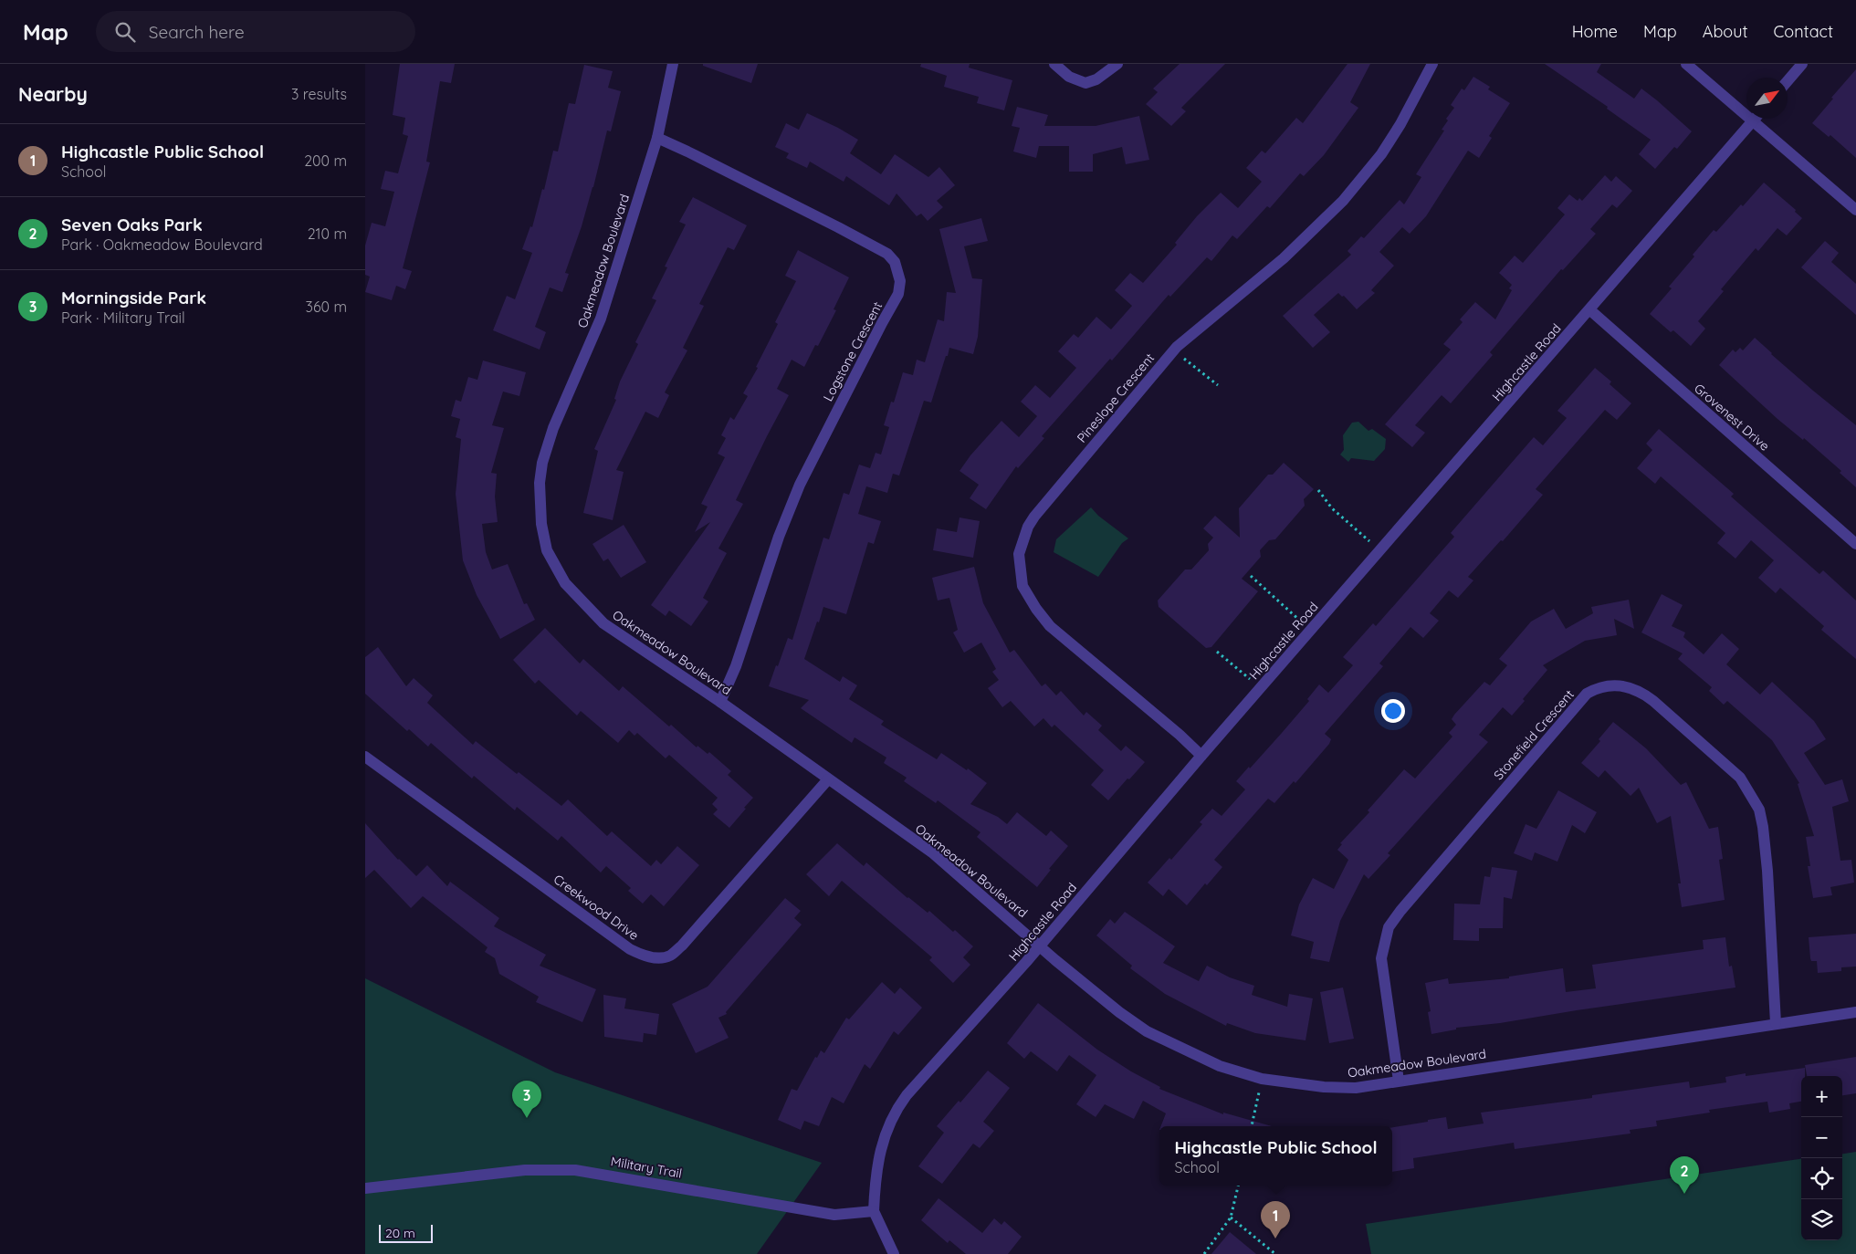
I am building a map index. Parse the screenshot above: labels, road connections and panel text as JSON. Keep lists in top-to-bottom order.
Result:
{
  "streets": {
    "street": [
      "Oakmeadow Boulevard",
      "Logstone Crescent",
      "Highcastle Road",
      "Pineslope Crescent",
      "Grovenest Drive",
      "Stonefield Crescent",
      "Creekwood Drive",
      "Military Trail"
    ]
  },
  "crossings": [
    ["Oakmeadow Boulevard", "Logstone Crescent"],
    ["Oakmeadow Boulevard", "Highcastle Road"],
    ["Oakmeadow Boulevard", "Stonefield Crescent"],
    ["Oakmeadow Boulevard", "Creekwood Drive"],
    ["Highcastle Road", "Pineslope Crescent"],
    ["Highcastle Road", "Grovenest Drive"],
    ["Highcastle Road", "Military Trail"]
  ],
  "scale_bar": "20 m",
  "north": "top right",
  "page": {
    "header": "Map",
    "search": "Search here",
    "nav": [
      "Home",
      "Map",
      "About",
      "Contact"
    ],
    "heading": ["Nearby", "3 results"],
    "list": [
      {
        "mark": "1",
        "name": "Highcastle Public School",
        "note": "School",
        "value": "200 m"
      },
      {
        "mark": "2",
        "name": "Seven Oaks Park",
        "note": "Park · Oakmeadow Boulevard",
        "value": "210 m"
      },
      {
        "mark": "3",
        "name": "Morningside Park",
        "note": "Park · Military Trail",
        "value": "360 m"
      }
    ],
    "map_buttons": ["+", "−"],
    "pins": ["3", "2", "1"],
    "popup": ["Highcastle Public School", "School"],
    "scale": "20 m"
  }
}
